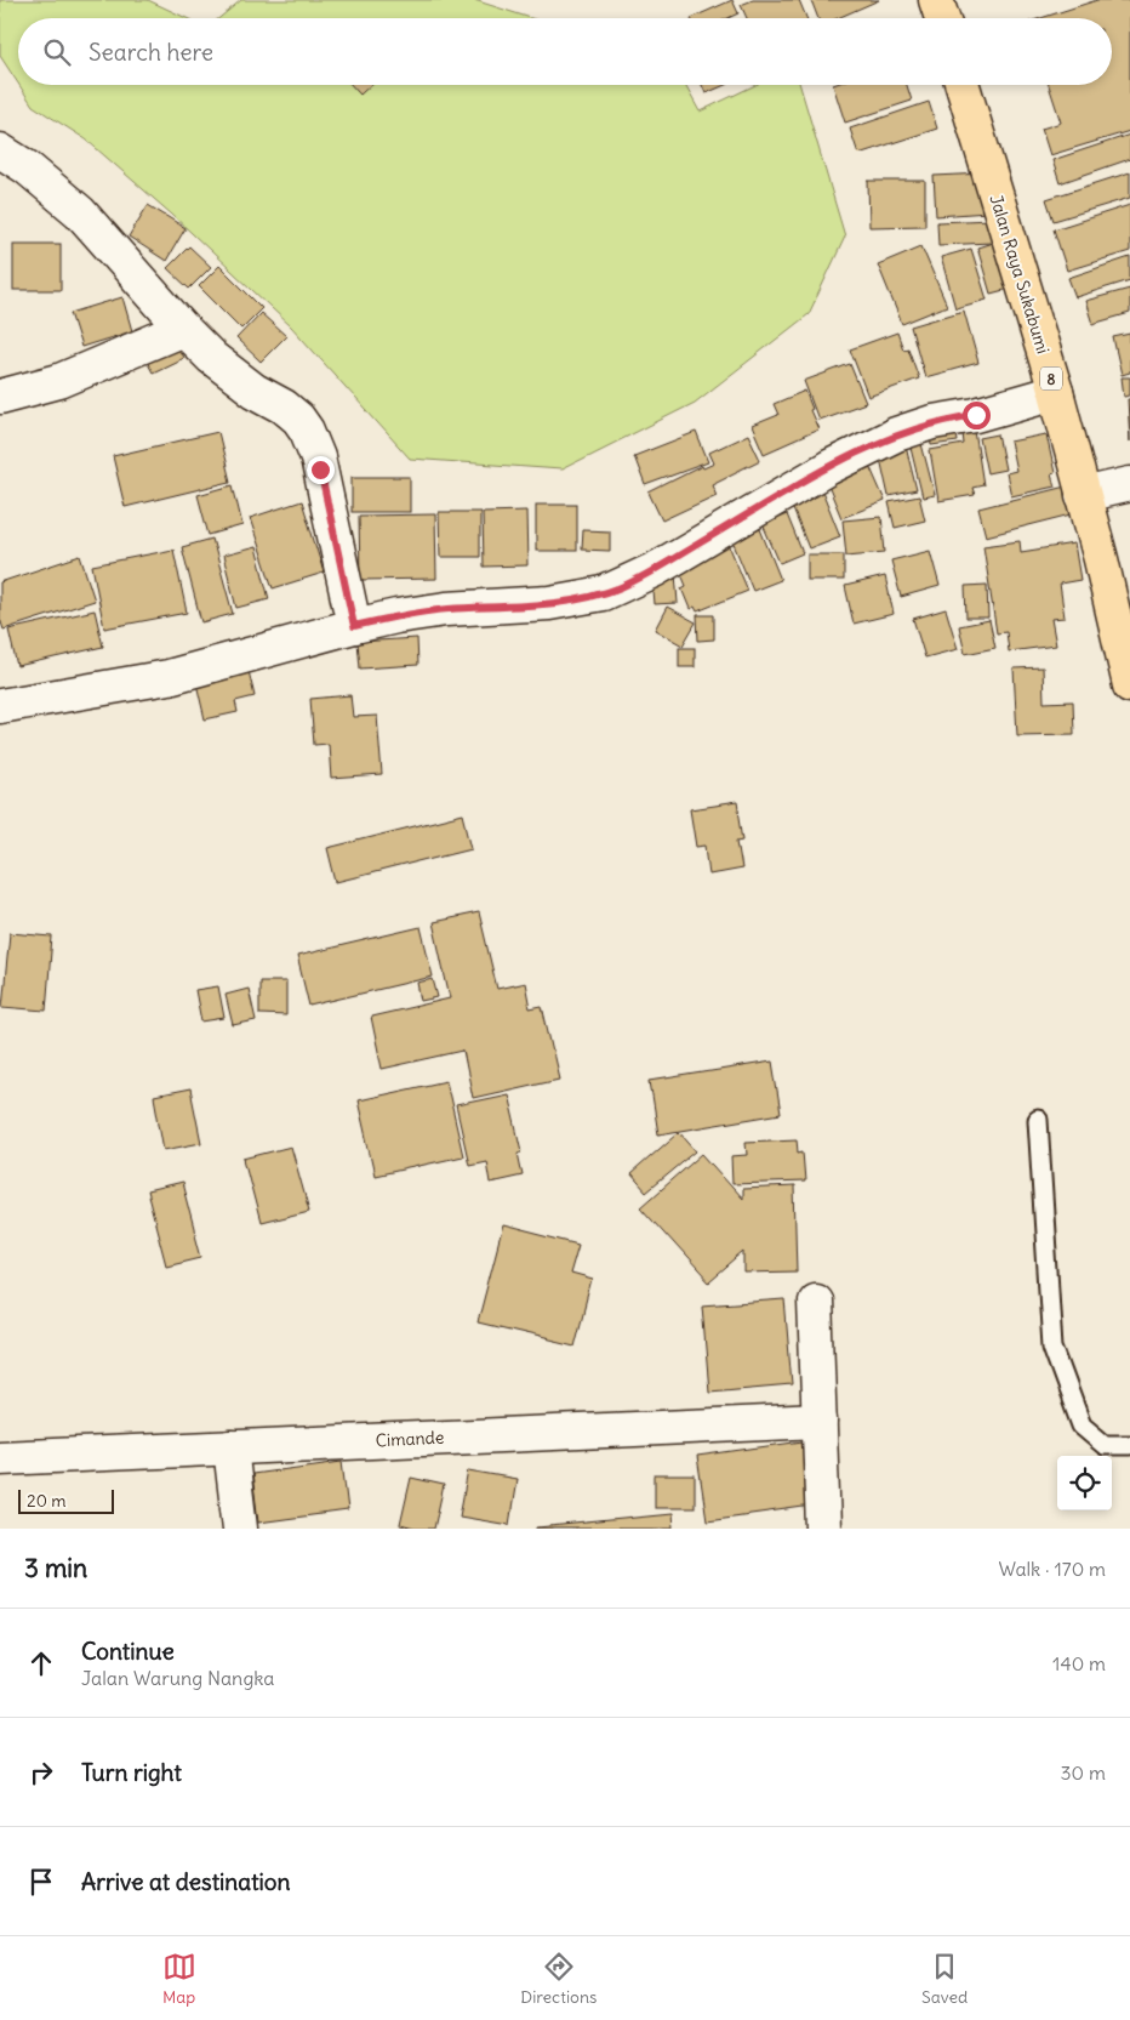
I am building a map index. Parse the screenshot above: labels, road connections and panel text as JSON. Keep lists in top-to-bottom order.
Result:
{
  "streets": {
    "highway": ["Jalan Raya Sukabumi", "8"],
    "street": ["Cimande"]
  },
  "scale_bar": "20 m",
  "page": {
    "search": "Search here",
    "scale": "20 m",
    "heading": ["3 min", "Walk · 170 m"],
    "list": [
      ["Continue", "Jalan Warung Nangka", "140 m"],
      ["Turn right", "30 m"],
      "Arrive at destination"
    ],
    "nav": ["Map", "Directions", "Saved"]
  }
}
